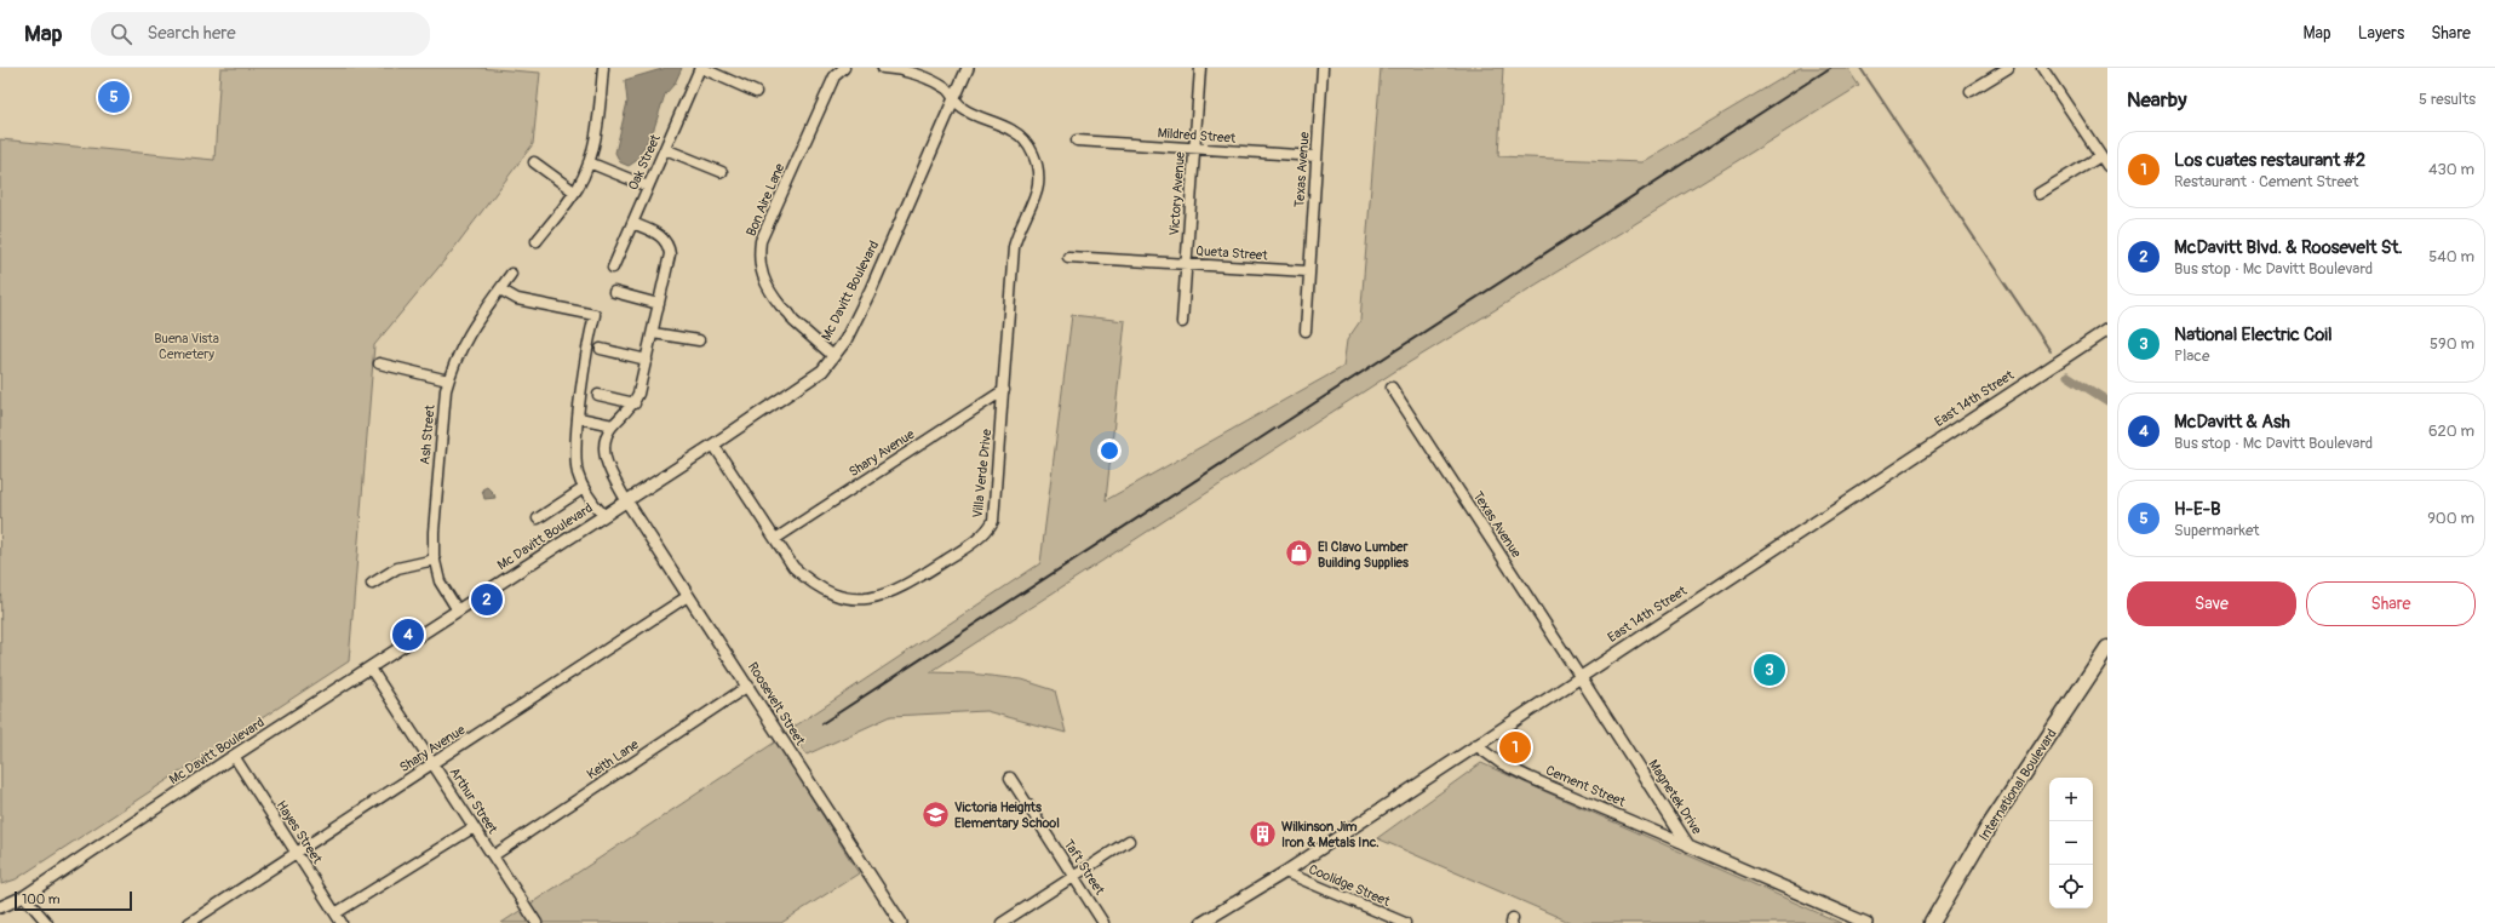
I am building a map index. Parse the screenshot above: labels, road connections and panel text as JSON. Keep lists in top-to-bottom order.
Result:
{
  "streets": {
    "main road": ["International Boulevard"],
    "street": [
      "Mildred Street",
      "Oak Street",
      "Texas Avenue",
      "Victory Avenue",
      "Bon Aire Lane",
      "Queta Street",
      "Mc Davitt Boulevard",
      "East 14th Street",
      "Ash Street",
      "Shary Avenue",
      "Villa Verde Drive",
      "Roosevelt Street",
      "Keith Lane",
      "Cement Street",
      "Magnetek Drive",
      "Arthur Street",
      "Hayes Street",
      "Taft Street",
      "Coolidge Street"
    ]
  },
  "crossings": [
    ["Mildred Street", "Texas Avenue"],
    ["Mildred Street", "Victory Avenue"],
    ["Texas Avenue", "Queta Street"],
    ["Texas Avenue", "East 14th Street"],
    ["Texas Avenue", "Magnetek Drive"],
    ["Victory Avenue", "Queta Street"],
    ["Bon Aire Lane", "Mc Davitt Boulevard"],
    ["Mc Davitt Boulevard", "Ash Street"],
    ["Mc Davitt Boulevard", "Villa Verde Drive"],
    ["Mc Davitt Boulevard", "Roosevelt Street"],
    ["Mc Davitt Boulevard", "Arthur Street"],
    ["Mc Davitt Boulevard", "Hayes Street"],
    ["East 14th Street", "Cement Street"],
    ["East 14th Street", "Magnetek Drive"],
    ["East 14th Street", "Coolidge Street"],
    ["Shary Avenue", "Villa Verde Drive"],
    ["Shary Avenue", "Roosevelt Street"],
    ["Shary Avenue", "Arthur Street"],
    ["Shary Avenue", "Hayes Street"],
    ["Roosevelt Street", "Keith Lane"],
    ["Keith Lane", "Arthur Street"],
    ["Cement Street", "Magnetek Drive"]
  ],
  "parks": ["Buena Vista Cemetery"],
  "places": {
    "shop": ["El Clavo Lumber Building Supplies"],
    "school or university": ["Victoria Heights Elementary School"],
    "building": ["Wilkinson Jim Iron & Metals Inc."]
  },
  "scale_bar": "100 m",
  "page": {
    "header": "Map",
    "search": "Search here",
    "nav": ["Map", "Layers", "Share"],
    "heading": ["Nearby", "5 results"],
    "pins": [
      "5",
      "2",
      "4",
      "3",
      "1"
    ],
    "list": [
      {
        "mark": "1",
        "name": "Los cuates restaurant #2",
        "note": "Restaurant · Cement Street",
        "value": "430 m"
      },
      {
        "mark": "2",
        "name": "McDavitt Blvd. & Roosevelt St.",
        "note": "Bus stop · Mc Davitt Boulevard",
        "value": "540 m"
      },
      {
        "mark": "3",
        "name": "National Electric Coil",
        "note": "Place",
        "value": "590 m"
      },
      {
        "mark": "4",
        "name": "McDavitt & Ash",
        "note": "Bus stop · Mc Davitt Boulevard",
        "value": "620 m"
      },
      {
        "mark": "5",
        "name": "H-E-B",
        "note": "Supermarket",
        "value": "900 m"
      }
    ],
    "buttons": ["Save", "Share"],
    "map_buttons": ["+", "−"],
    "scale": "100 m"
  }
}
